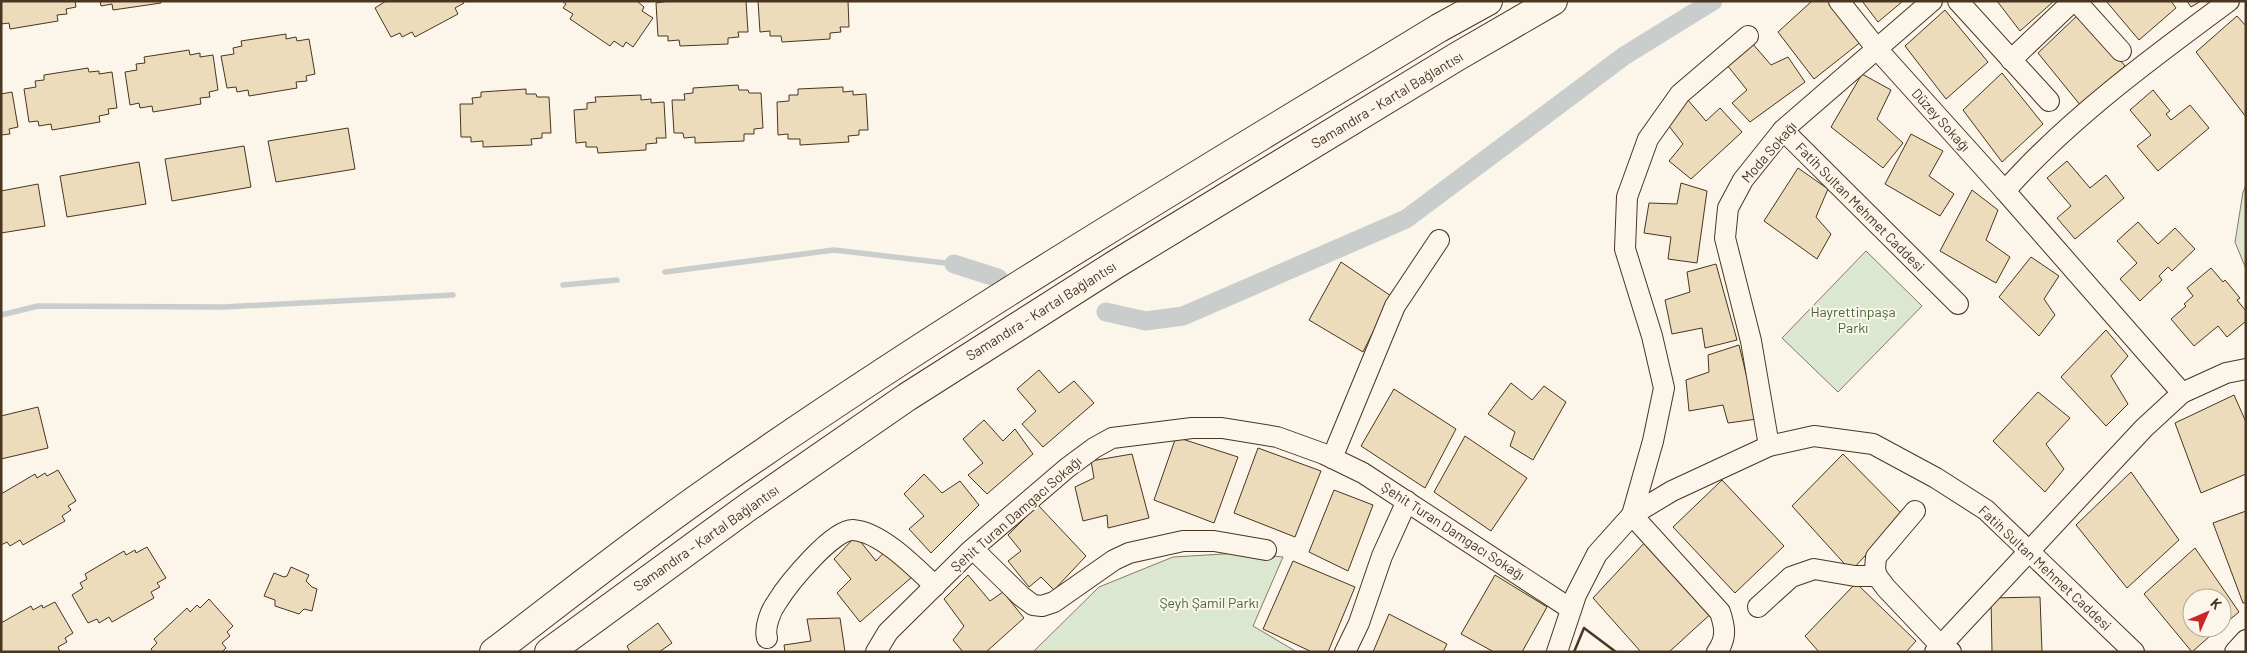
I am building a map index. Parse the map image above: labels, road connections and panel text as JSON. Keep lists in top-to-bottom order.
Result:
{
  "streets": {
    "highway": ["Samandıra - Kartal Bağlantısı"],
    "street": [
      "Düzey Sokağı",
      "Moda Sokağı",
      "Fatih Sultan Mehmet Caddesi",
      "Şehit Turan Damgacı Sokağı"
    ]
  },
  "crossings": [
    ["Düzey Sokağı", "Moda Sokağı"],
    ["Moda Sokağı", "Fatih Sultan Mehmet Caddesi"],
    ["Fatih Sultan Mehmet Caddesi", "Şehit Turan Damgacı Sokağı"]
  ],
  "parks": ["Hayrettinpaşa Parkı", "Şeyh Şamil Parkı"],
  "north": "top right"
}
